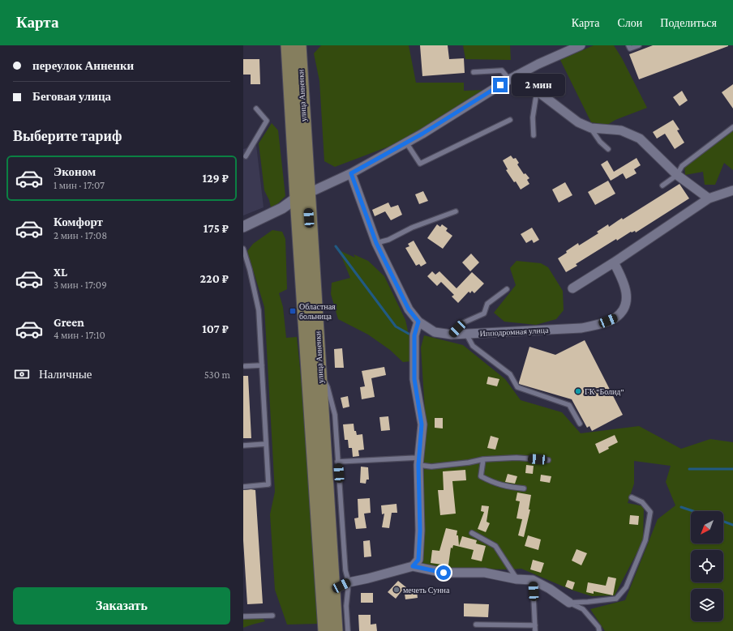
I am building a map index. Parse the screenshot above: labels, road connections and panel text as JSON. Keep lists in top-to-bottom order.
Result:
{
  "streets": {
    "main road": ["улица Анненки"],
    "street": ["Ипподромная улица"]
  },
  "places": {
    "transit": ["Областная больница"],
    "other": ["ГК \"Болид\"", "мечеть Сунна"]
  },
  "north": "bottom left",
  "page": {
    "header": "Карта",
    "nav": ["Карта", "Слои", "Поделиться"],
    "banner": ["переулок Анненки", "Беговая улица"],
    "bubble": "2 мин",
    "heading": "Выберите тариф",
    "list": [
      {
        "name": "Эконом",
        "note": "1 мин · 17:07",
        "value": "129 ₽"
      },
      {
        "name": "Комфорт",
        "note": "2 мин · 17:08",
        "value": "175 ₽"
      },
      {
        "name": "XL",
        "note": "3 мин · 17:09",
        "value": "220 ₽"
      },
      {
        "name": "Green",
        "note": "4 мин · 17:10",
        "value": "107 ₽"
      }
    ],
    "pay": ["Наличные", "530 m"],
    "buttons": "Заказать"
  }
}
